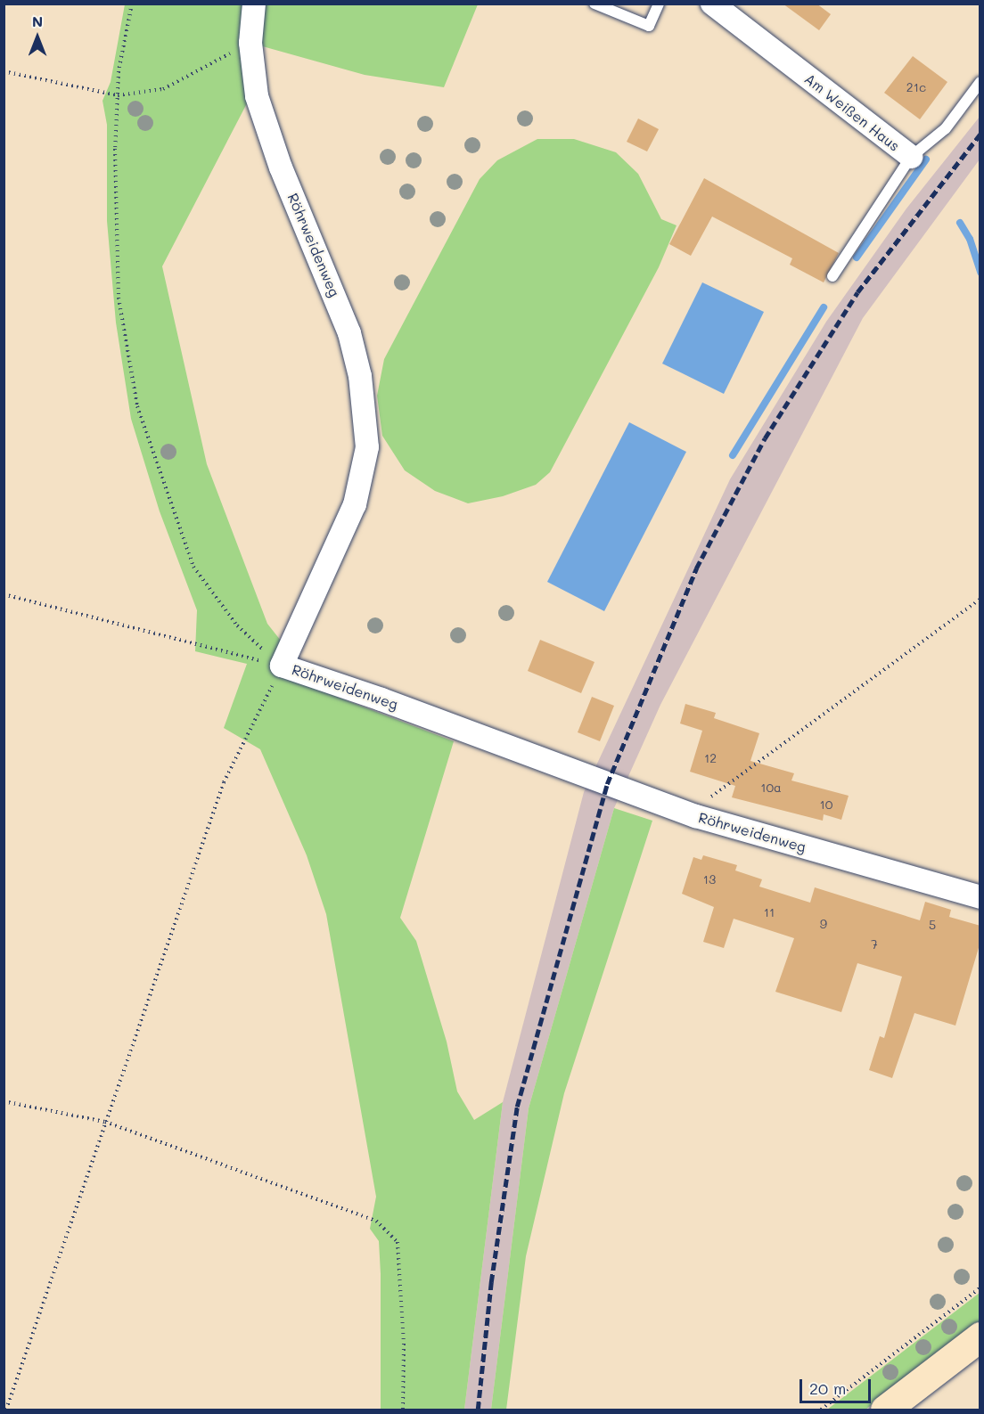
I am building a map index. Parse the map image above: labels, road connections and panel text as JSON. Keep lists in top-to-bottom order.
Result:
{
  "streets": {
    "street": ["Am Weißen Haus", "Röhrweidenweg"]
  },
  "house_numbers": [
    "21c",
    "12",
    "10a",
    "10",
    "13",
    "11",
    "9",
    "5",
    "7"
  ],
  "scale_bar": "20 m",
  "north": "top"
}
